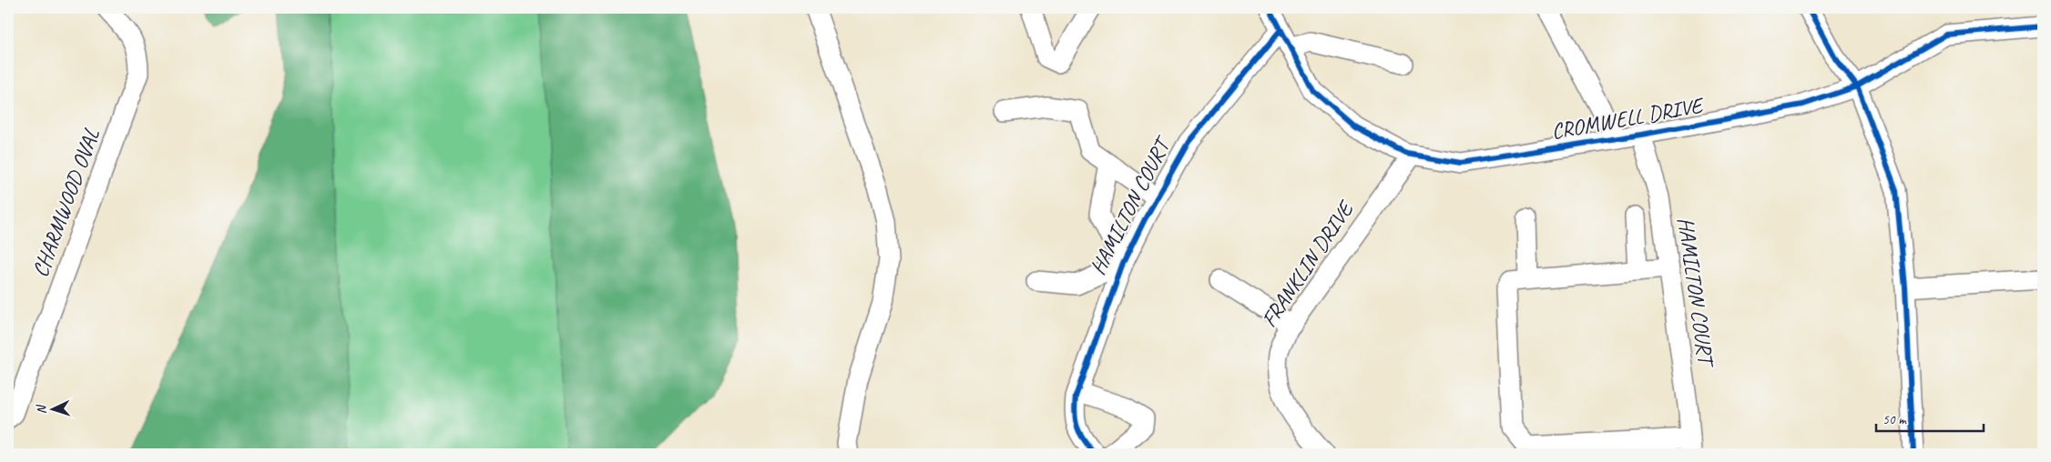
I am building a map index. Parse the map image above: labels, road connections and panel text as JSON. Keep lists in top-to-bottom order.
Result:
{
  "streets": {
    "street": [
      "CROMWELL DRIVE",
      "CHARMWOOD OVAL",
      "HAMILTON COURT",
      "FRANKLIN DRIVE"
    ]
  },
  "crossings": [
    ["CROMWELL DRIVE", "HAMILTON COURT"],
    ["CROMWELL DRIVE", "FRANKLIN DRIVE"]
  ],
  "scale_bar": "50 m",
  "north": "left"
}
